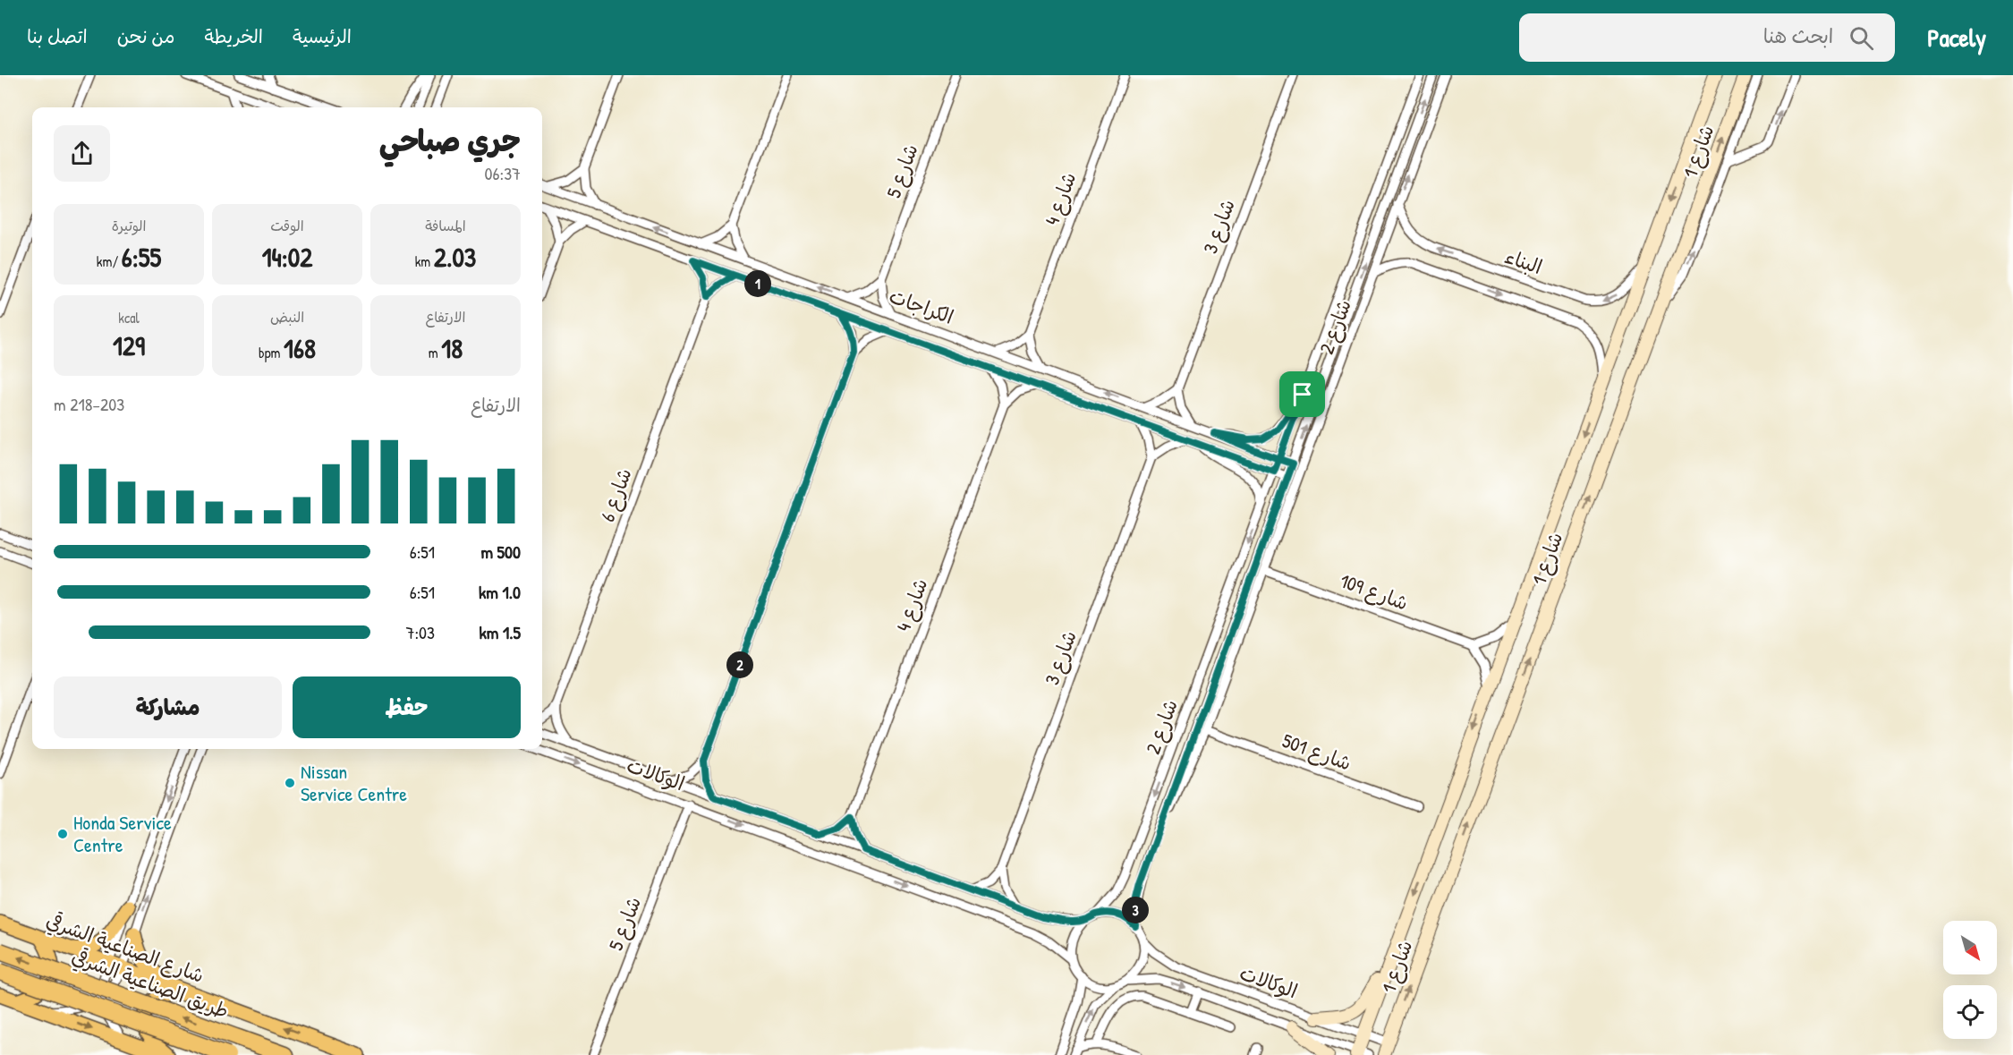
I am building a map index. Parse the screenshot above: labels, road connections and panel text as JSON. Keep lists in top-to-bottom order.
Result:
{
  "streets": {
    "highway": ["طريق الصناعية الشرقي"],
    "main road": ["شارع الصناعية الشرقي"],
    "street": [
      "شارع 1",
      "شارع 5",
      "شارع 4",
      "شارع 3",
      "البناء",
      "الكراجات",
      "شارع 2",
      "شارع 6",
      "شارع 109",
      "شارع 501",
      "الوكالات"
    ]
  },
  "crossings": [
    ["شارع 1", "البناء"],
    ["شارع 1", "الوكالات"],
    ["شارع 5", "الوكالات"],
    ["البناء", "شارع 2"],
    ["الكراجات", "شارع 2"],
    ["شارع 2", "شارع 109"],
    ["شارع 2", "شارع 501"],
    ["شارع 2", "الوكالات"],
    ["شارع 6", "الوكالات"]
  ],
  "one_way": ["شارع الصناعية الشرقي"],
  "places": ["Nissan Service Centre", "Honda Service Centre"],
  "north": "bottom right",
  "page": {
    "header": "Pacely",
    "search": "ابحث هنا",
    "nav": [
      "الرئيسية",
      "الخريطة",
      "من نحن",
      "اتصل بنا"
    ],
    "heading": ["جري صباحي", "06:37"],
    "stats": [
      ["المسافة", "2.03 km"],
      ["الوقت", "14:02"],
      ["الوتيرة", "6:55 /km"],
      ["الارتفاع", "18 m"],
      ["النبض", "168 bpm"],
      ["kcal", "129"]
    ],
    "pins": ["1", "2", "3"],
    "chart": ["الارتفاع", "203–218 m"],
    "list": [
      {
        "name": "500 m",
        "note": "6:51"
      },
      {
        "name": "1.0 km",
        "note": "6:51"
      },
      {
        "name": "1.5 km",
        "note": "7:03"
      }
    ],
    "buttons": ["حفظ", "مشاركة"]
  }
}
